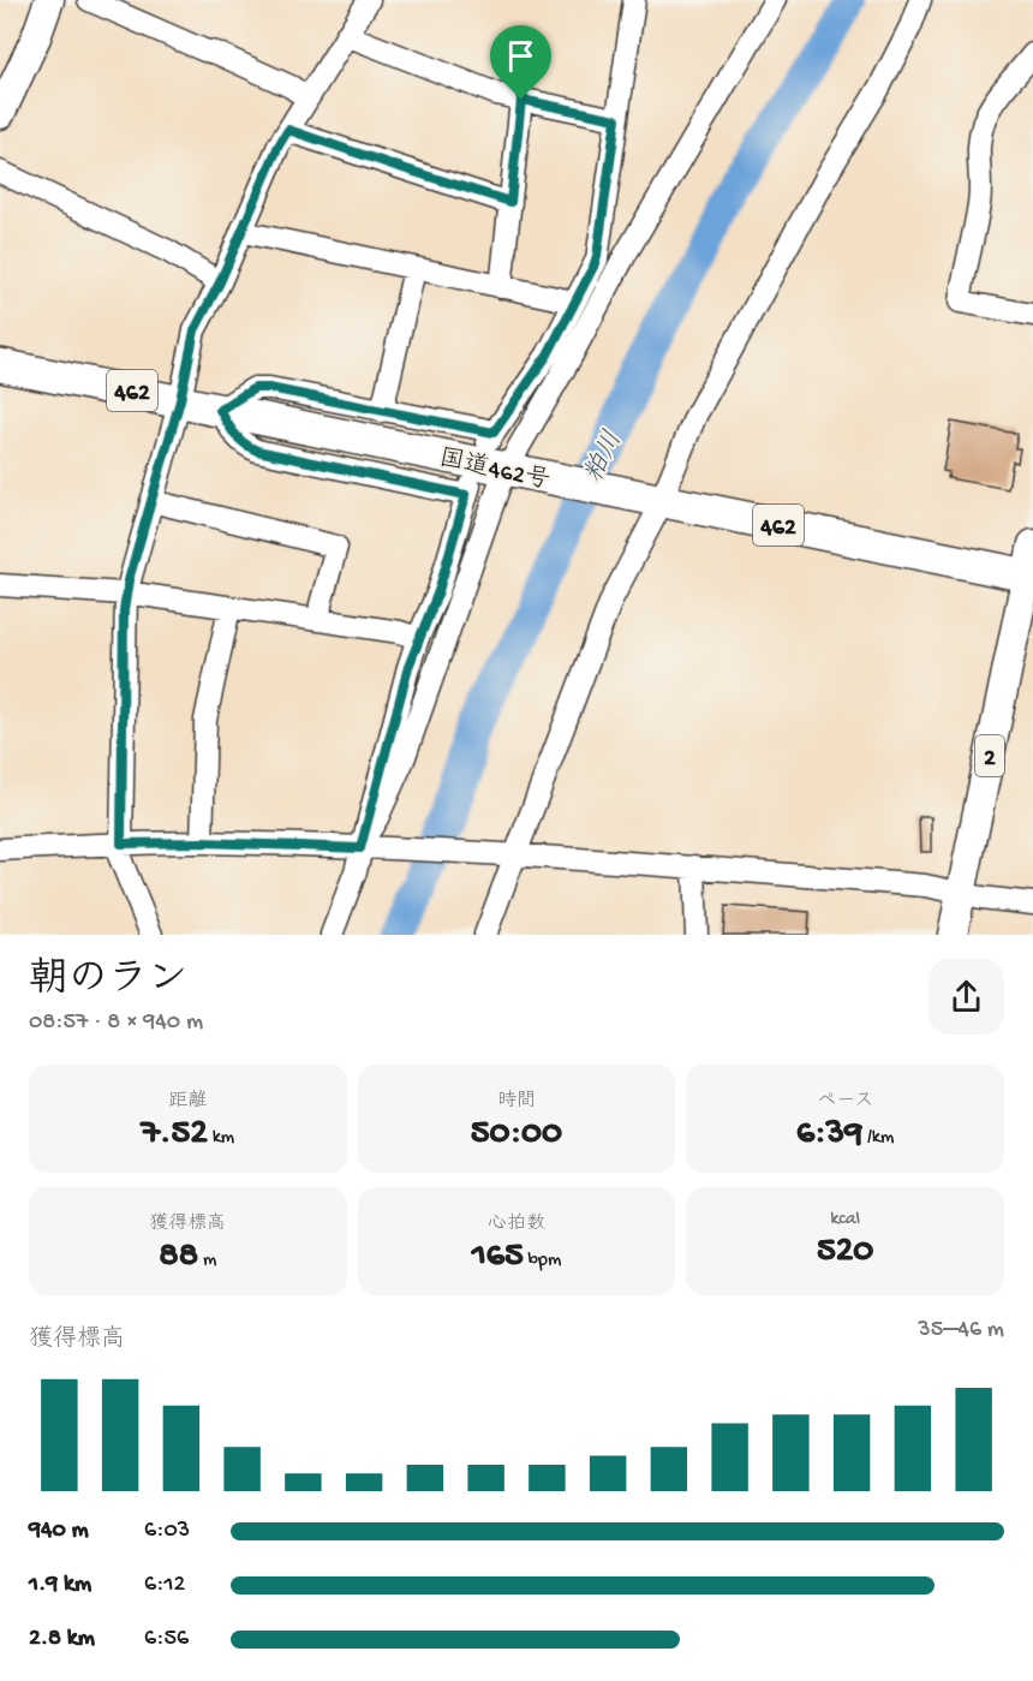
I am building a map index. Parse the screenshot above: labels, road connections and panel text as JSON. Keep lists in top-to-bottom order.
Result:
{
  "streets": {
    "highway": ["462", "国道462号"],
    "main road": ["2"]
  },
  "crossings": [
    ["国道462号", "2"]
  ],
  "water": ["粕川"],
  "page": {
    "heading": ["朝のラン", "08:57 · 8 × 940 m"],
    "stats": [
      ["距離", "7.52 km"],
      ["時間", "50:00"],
      ["ペース", "6:39 /km"],
      ["獲得標高", "88 m"],
      ["心拍数", "165 bpm"],
      ["kcal", "520"]
    ],
    "chart": ["獲得標高", "35–46 m"],
    "list": [
      {
        "name": "940 m",
        "note": "6:03"
      },
      {
        "name": "1.9 km",
        "note": "6:12"
      },
      {
        "name": "2.8 km",
        "note": "6:56"
      }
    ]
  }
}
